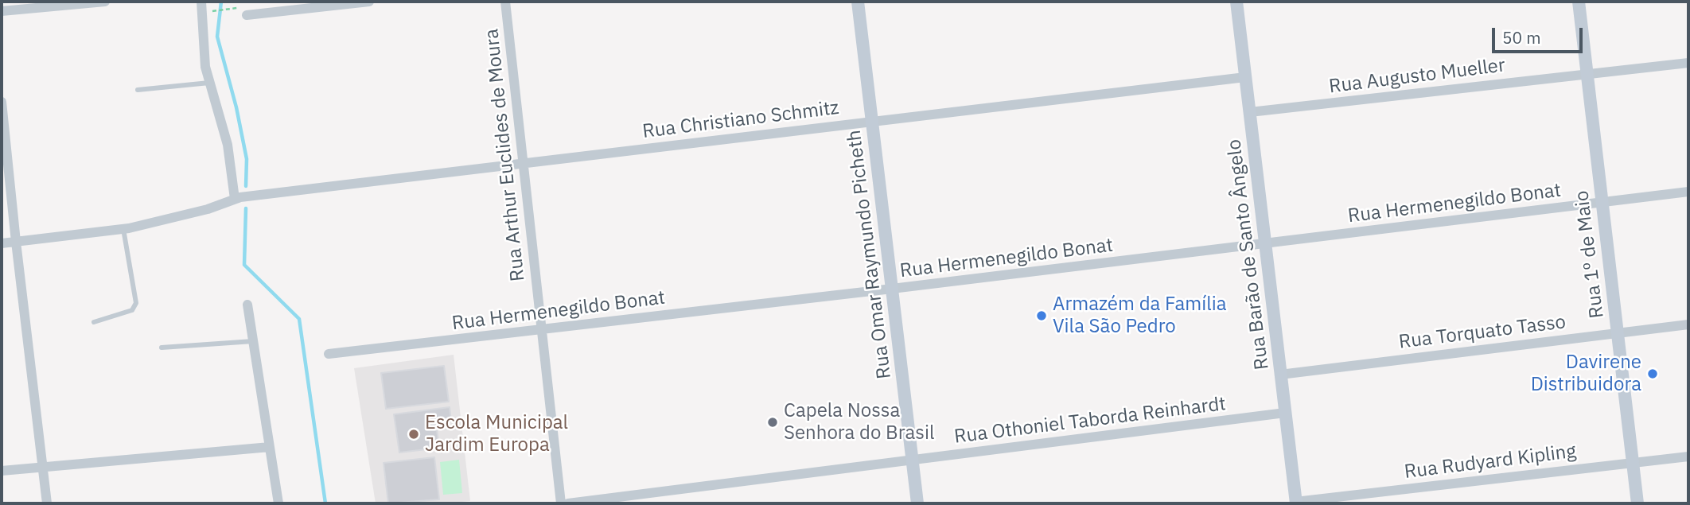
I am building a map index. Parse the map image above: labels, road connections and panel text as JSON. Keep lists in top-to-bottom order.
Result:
{
  "streets": {
    "main road": ["Rua Omar Raymundo Picheth", "Rua Barão de Santo Ângelo", "Rua 1º de Maio"],
    "street": [
      "Rua Augusto Mueller",
      "Rua Christiano Schmitz",
      "Rua Arthur Euclides de Moura",
      "Rua Hermenegildo Bonat",
      "Rua Torquato Tasso",
      "Rua Othoniel Taborda Reinhardt",
      "Rua Rudyard Kipling"
    ]
  },
  "crossings": [
    ["Rua Augusto Mueller", "Rua Barão de Santo Ângelo"],
    ["Rua Augusto Mueller", "Rua 1º de Maio"],
    ["Rua Christiano Schmitz", "Rua Arthur Euclides de Moura"],
    ["Rua Christiano Schmitz", "Rua Omar Raymundo Picheth"],
    ["Rua Christiano Schmitz", "Rua Barão de Santo Ângelo"],
    ["Rua Arthur Euclides de Moura", "Rua Hermenegildo Bonat"],
    ["Rua Hermenegildo Bonat", "Rua Omar Raymundo Picheth"],
    ["Rua Hermenegildo Bonat", "Rua Barão de Santo Ângelo"],
    ["Rua Hermenegildo Bonat", "Rua 1º de Maio"],
    ["Rua Omar Raymundo Picheth", "Rua Othoniel Taborda Reinhardt"],
    ["Rua Barão de Santo Ângelo", "Rua Torquato Tasso"],
    ["Rua Barão de Santo Ângelo", "Rua Othoniel Taborda Reinhardt"],
    ["Rua Barão de Santo Ângelo", "Rua Rudyard Kipling"],
    ["Rua 1º de Maio", "Rua Torquato Tasso"],
    ["Rua 1º de Maio", "Rua Rudyard Kipling"]
  ],
  "places": [
    "Armazém da Família Vila São Pedro",
    "Davirene Distribuidora",
    "Capela Nossa Senhora do Brasil",
    "Escola Municipal Jardim Europa"
  ],
  "scale_bar": "50 m"
}
